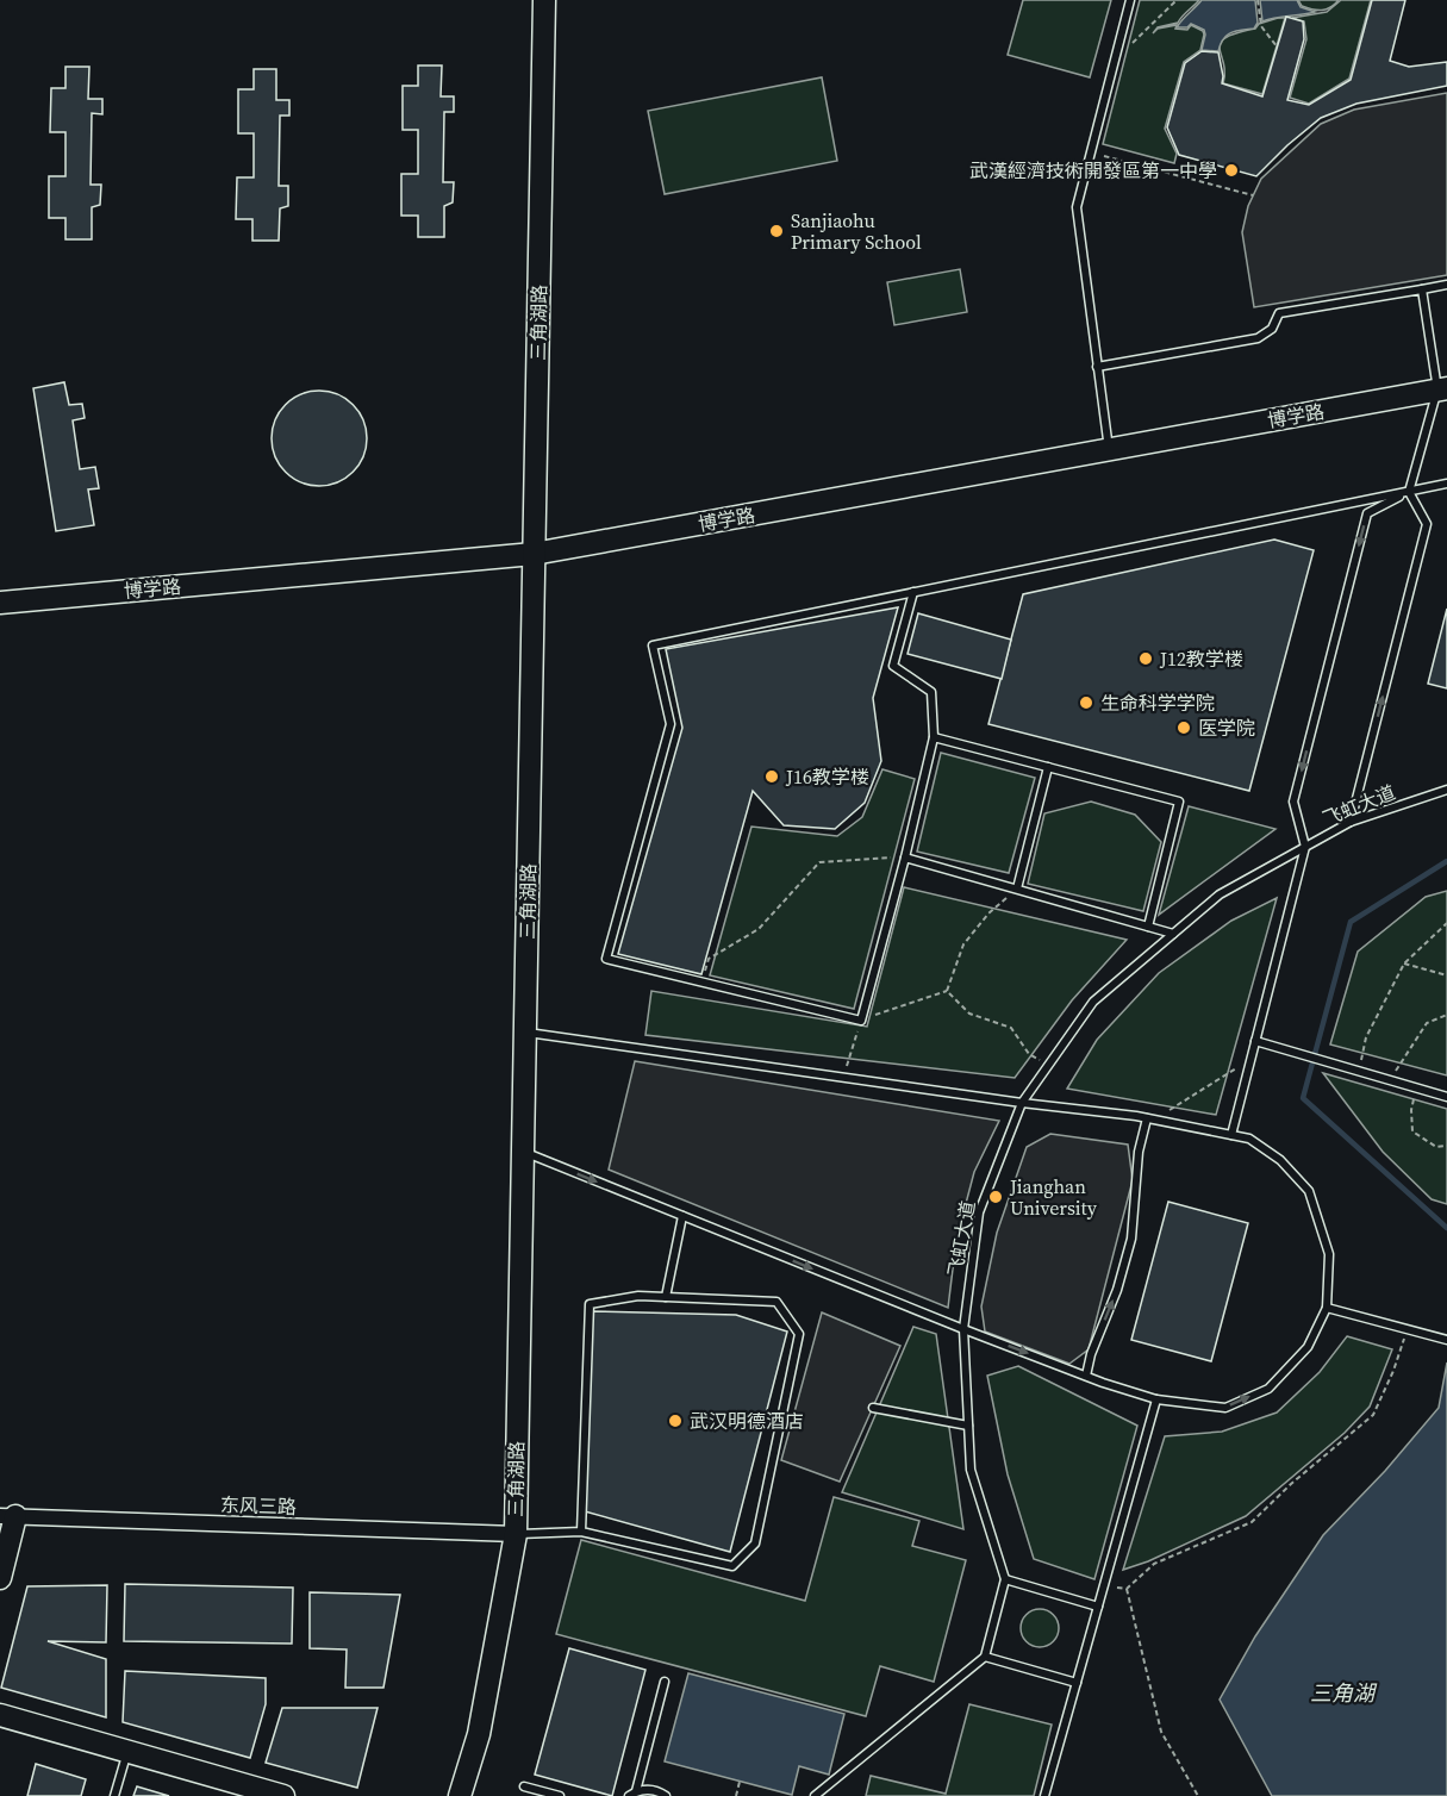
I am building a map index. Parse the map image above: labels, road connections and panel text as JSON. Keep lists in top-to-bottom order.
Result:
{
  "streets": {
    "street": ["三角湖路", "博学路", "东风三路"],
    "lane": ["飞虹大道"]
  },
  "crossings": [
    ["三角湖路", "博学路"],
    ["三角湖路", "东风三路"]
  ],
  "water": ["三角湖"],
  "places": [
    "武漢經濟技術開發區第一中學",
    "Sanjiaohu Primary School",
    "J12教学楼",
    "生命科学学院",
    "医学院",
    "J16教学楼",
    "Jianghan University",
    "武汉明德酒店"
  ]
}
